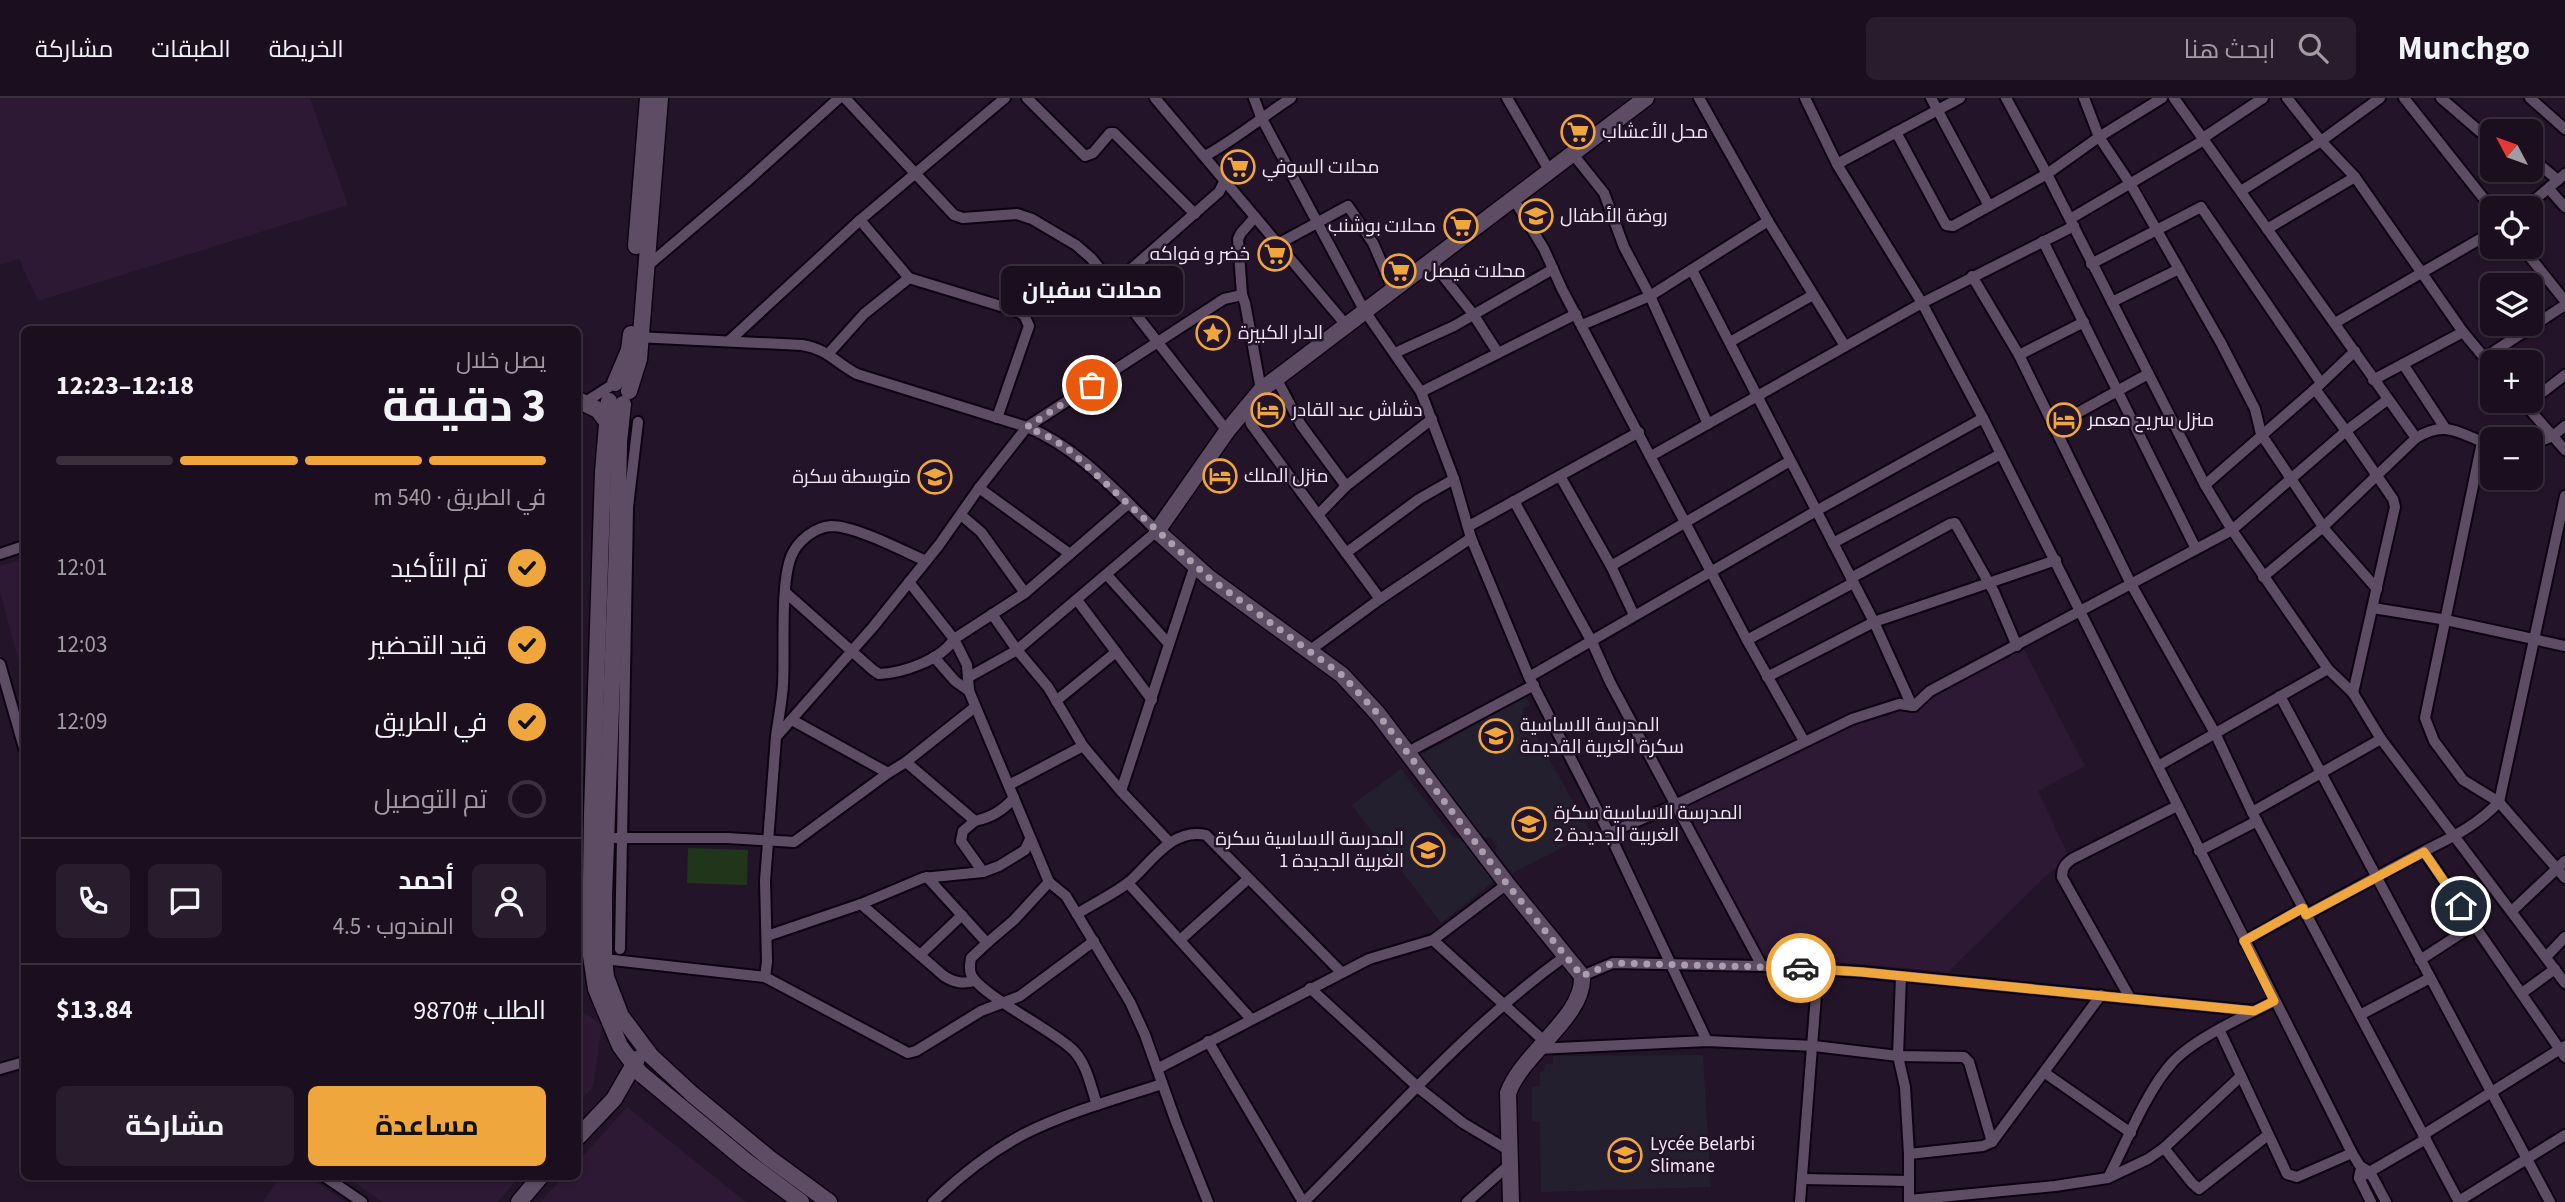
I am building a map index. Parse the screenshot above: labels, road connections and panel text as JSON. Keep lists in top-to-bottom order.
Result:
{
  "places": {
    "supermarket": [
      "محل الأعشاب",
      "محلات السوفي",
      "محلات بوشنب",
      "خضر و فواكه",
      "محلات فيصل"
    ],
    "school or university": [
      "روضة الأطفال",
      "متوسطة سكرة",
      "المدرسة الاساسية سكرة الغربية القديمة",
      "المدرسة الاساسية سكرة الغربية الجديدة 2",
      "المدرسة الاساسية سكرة الغربية الجديدة 1",
      "Lycée Belarbi Slimane"
    ],
    "place": ["الدار الكبيرة"],
    "other": ["محلات سفيان"],
    "hotel": ["دشاش عبد القادر", "منزل سريح معمر", "منزل الملك"]
  },
  "north": "top left",
  "page": {
    "header": "Munchgo",
    "search": "ابحث هنا",
    "nav": ["الخريطة", "الطبقات", "مشاركة"],
    "map_buttons": ["+", "−"],
    "bubble": "محلات سفيان",
    "heading": ["3 دقيقة", "يصل خلال", "12:18–12:23"],
    "panel": [
      "أحمد",
      "المندوب · 4.5",
      "الطلب #9870",
      "$13.84"
    ],
    "bar": "في الطريق · 540 m",
    "list": [
      ["تم التأكيد", "12:01"],
      ["قيد التحضير", "12:03"],
      ["في الطريق", "12:09"],
      "تم التوصيل"
    ],
    "buttons": ["مساعدة", "مشاركة"]
  }
}
